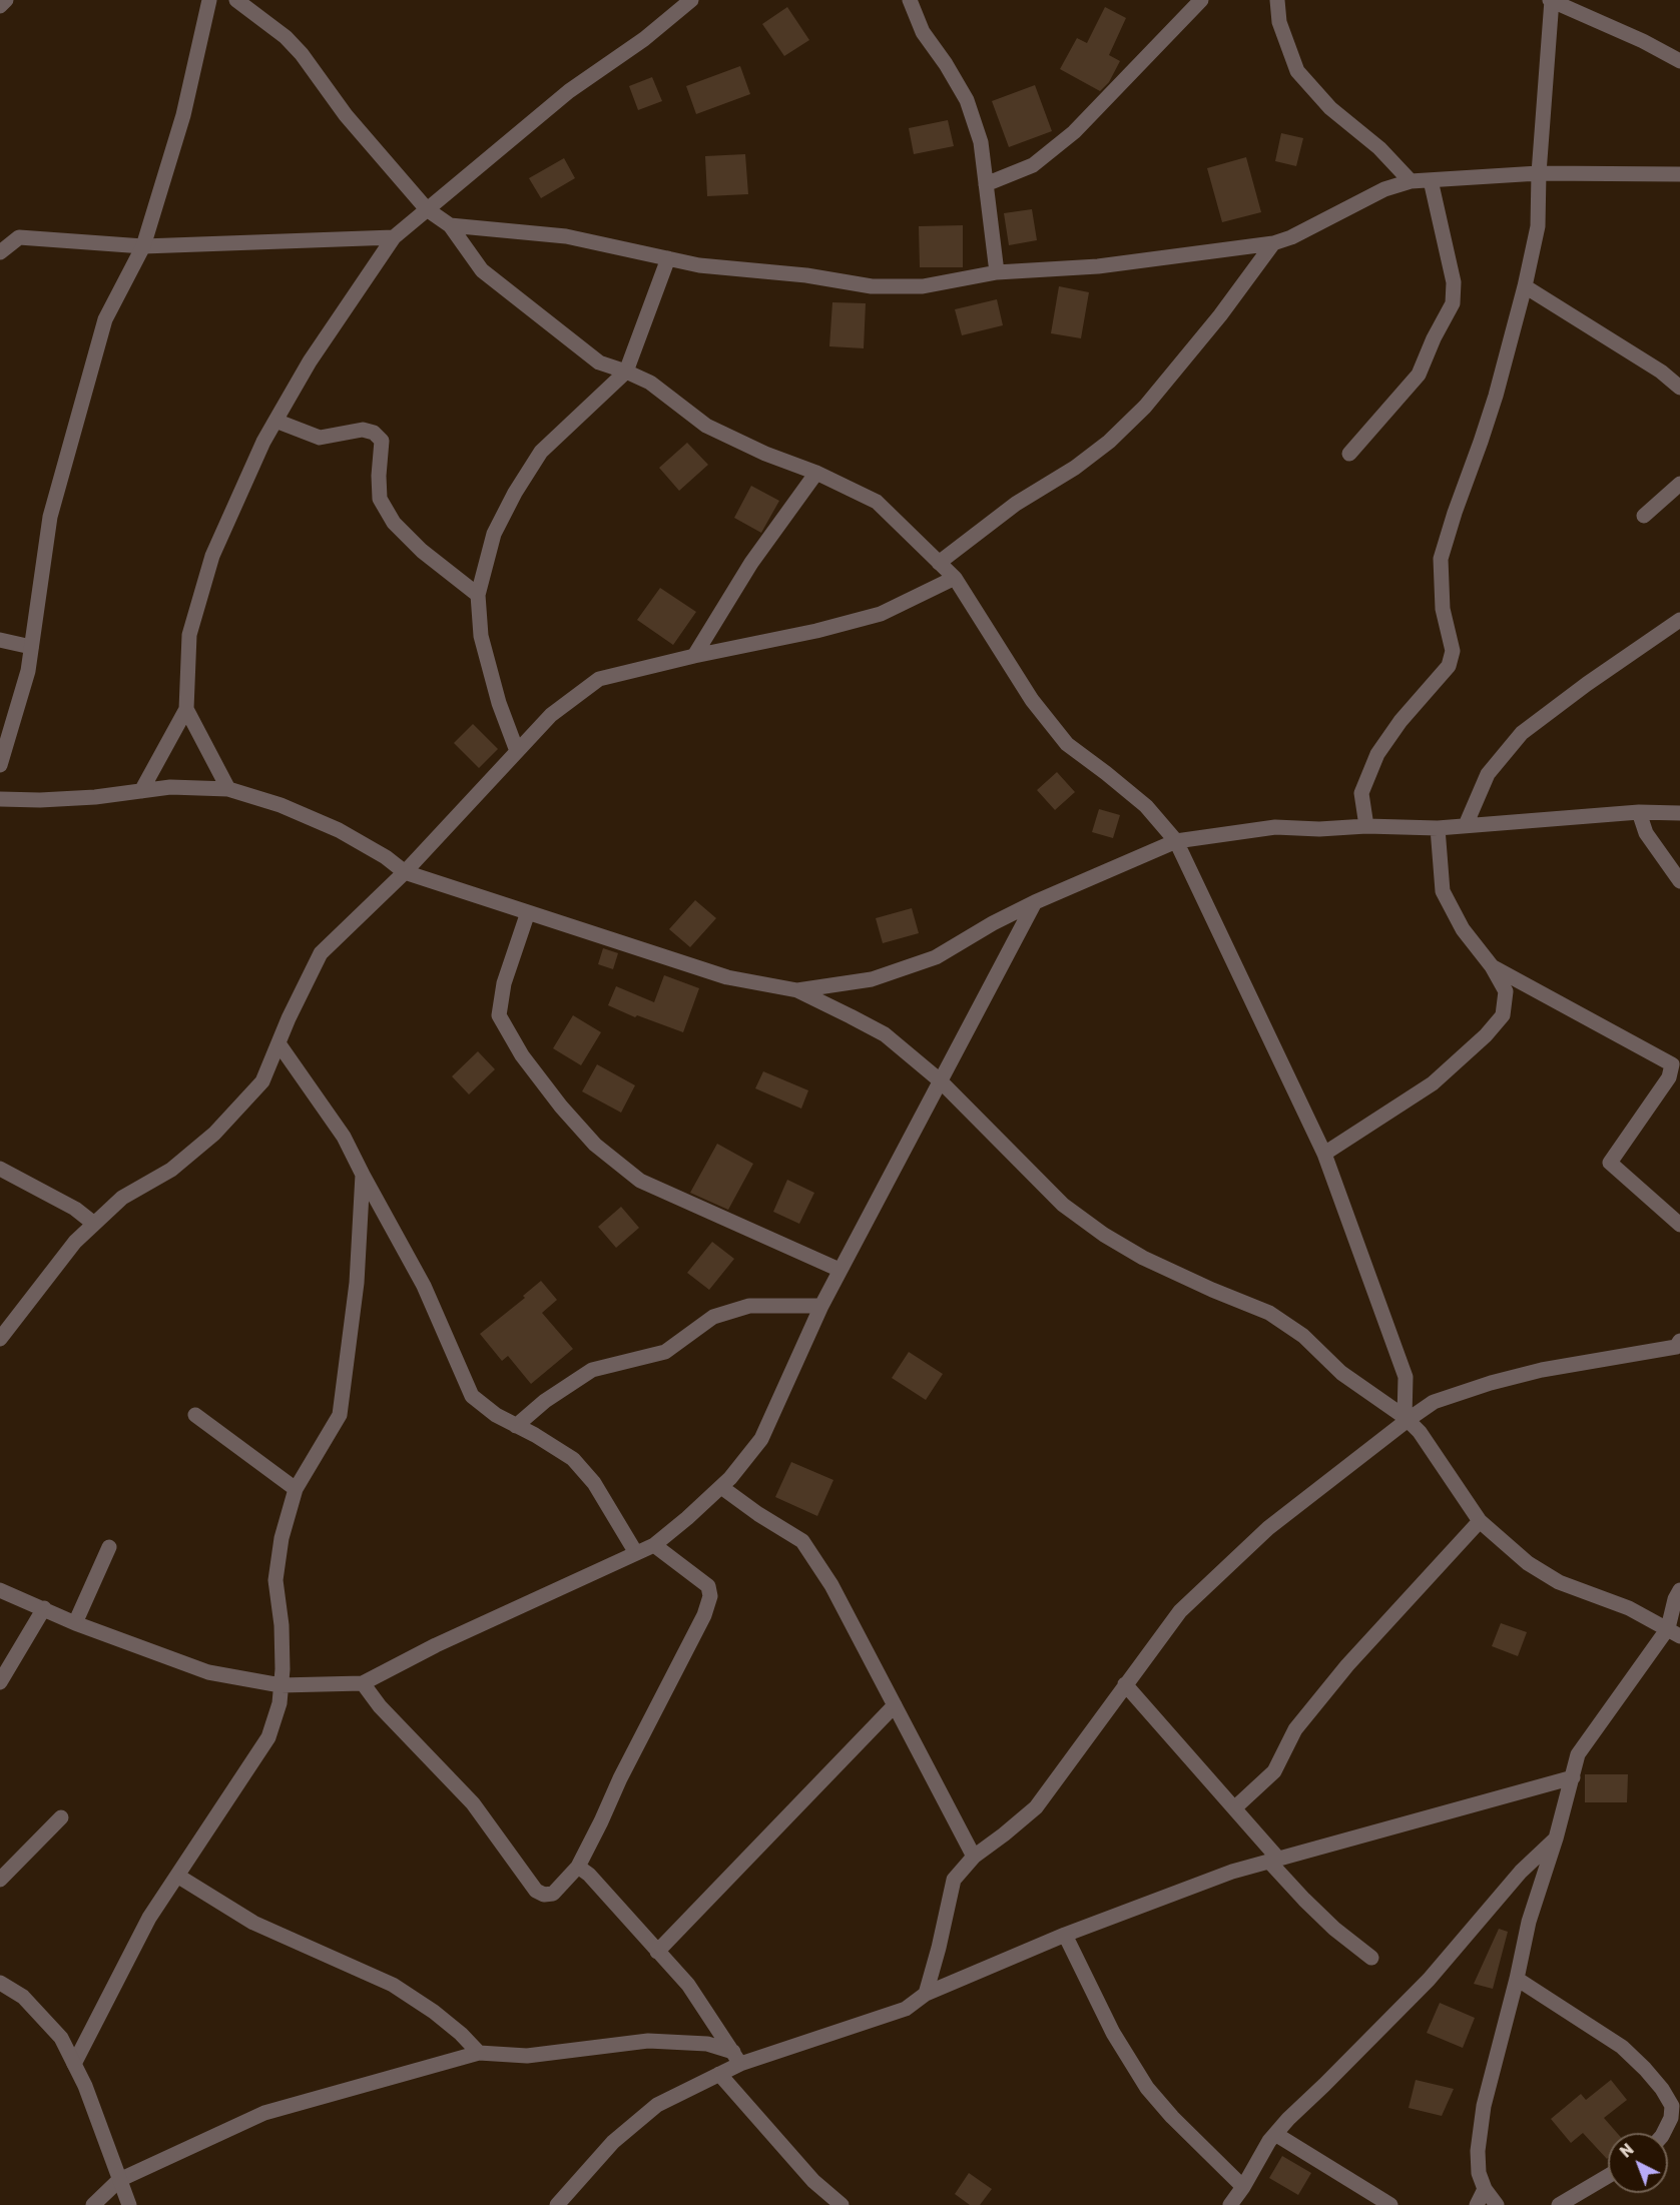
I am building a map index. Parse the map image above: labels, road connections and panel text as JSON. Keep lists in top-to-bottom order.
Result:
{
  "north": "top left"
}
